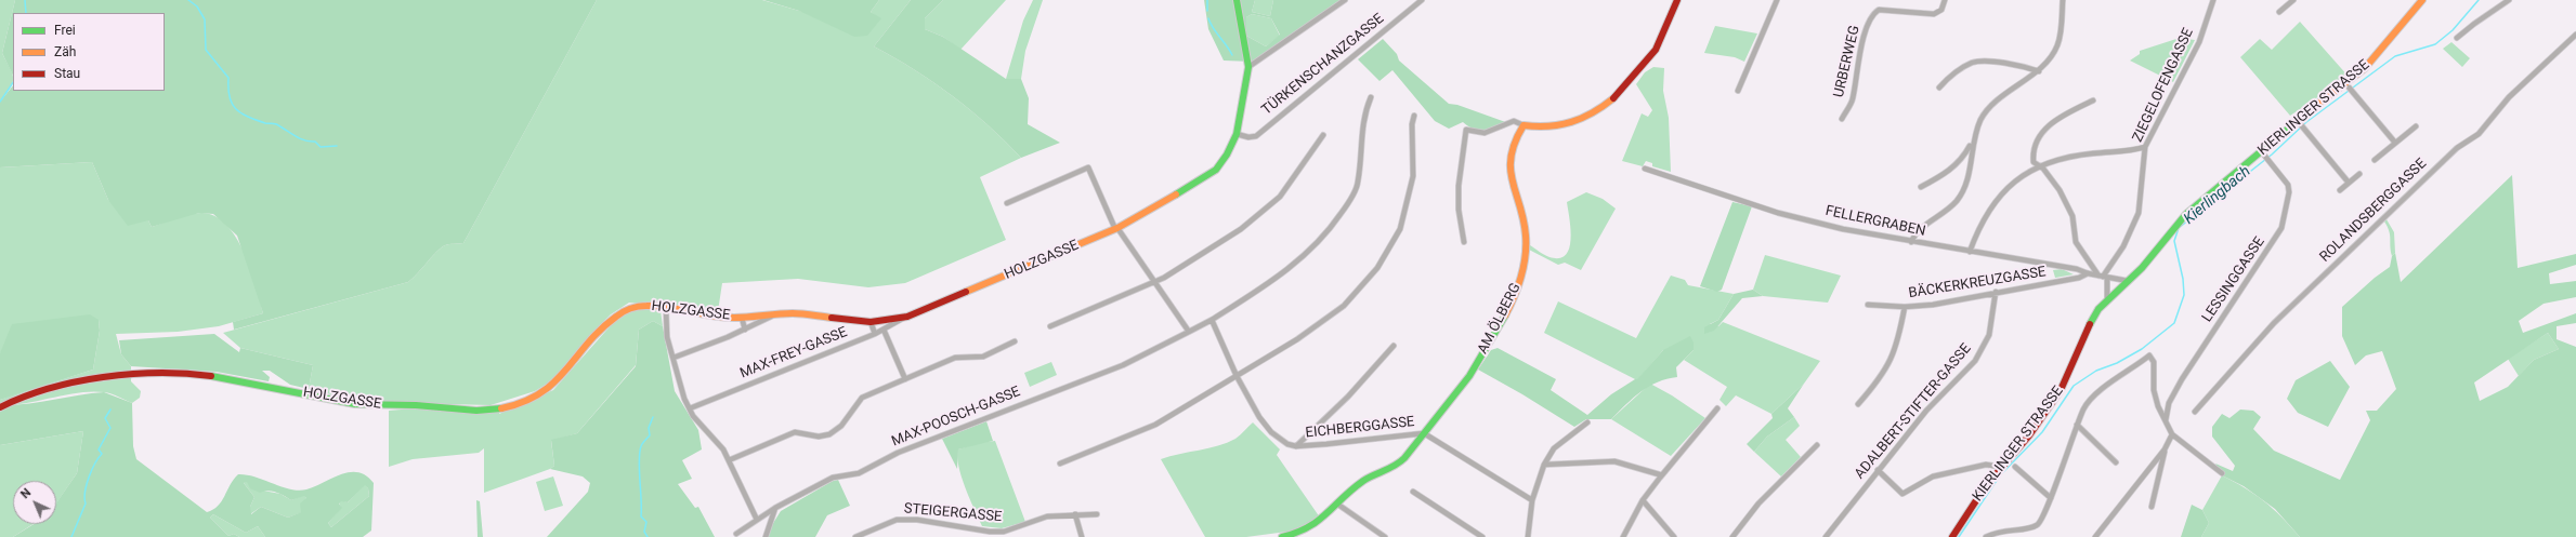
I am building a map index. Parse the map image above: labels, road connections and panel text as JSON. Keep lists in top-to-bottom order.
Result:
{
  "streets": {
    "street": [
      "URBERWEG",
      "TÜRKENSCHANZGASSE",
      "ZIEGELOFENGASSE",
      "KIERLINGER STRASSE",
      "ROLANDSBERGGASSE",
      "FELLERGRABEN",
      "HOLZGASSE",
      "LESSINGGASSE",
      "BÄCKERKREUZGASSE",
      "AM ÖLBERG",
      "MAX-FREY-GASSE",
      "ADALBERT-STIFTER-GASSE",
      "MAX-POOSCH-GASSE",
      "EICHBERGGASSE",
      "STEIGERGASSE"
    ]
  },
  "crossings": [
    ["TÜRKENSCHANZGASSE", "HOLZGASSE"],
    ["ZIEGELOFENGASSE", "FELLERGRABEN"],
    ["KIERLINGER STRASSE", "FELLERGRABEN"],
    ["KIERLINGER STRASSE", "LESSINGGASSE"],
    ["FELLERGRABEN", "BÄCKERKREUZGASSE"],
    ["HOLZGASSE", "MAX-FREY-GASSE"],
    ["BÄCKERKREUZGASSE", "ADALBERT-STIFTER-GASSE"],
    ["AM ÖLBERG", "EICHBERGGASSE"]
  ],
  "water": ["Kierlingbach"],
  "legend": ["Frei", "Zäh", "Stau"],
  "north": "top left"
}
